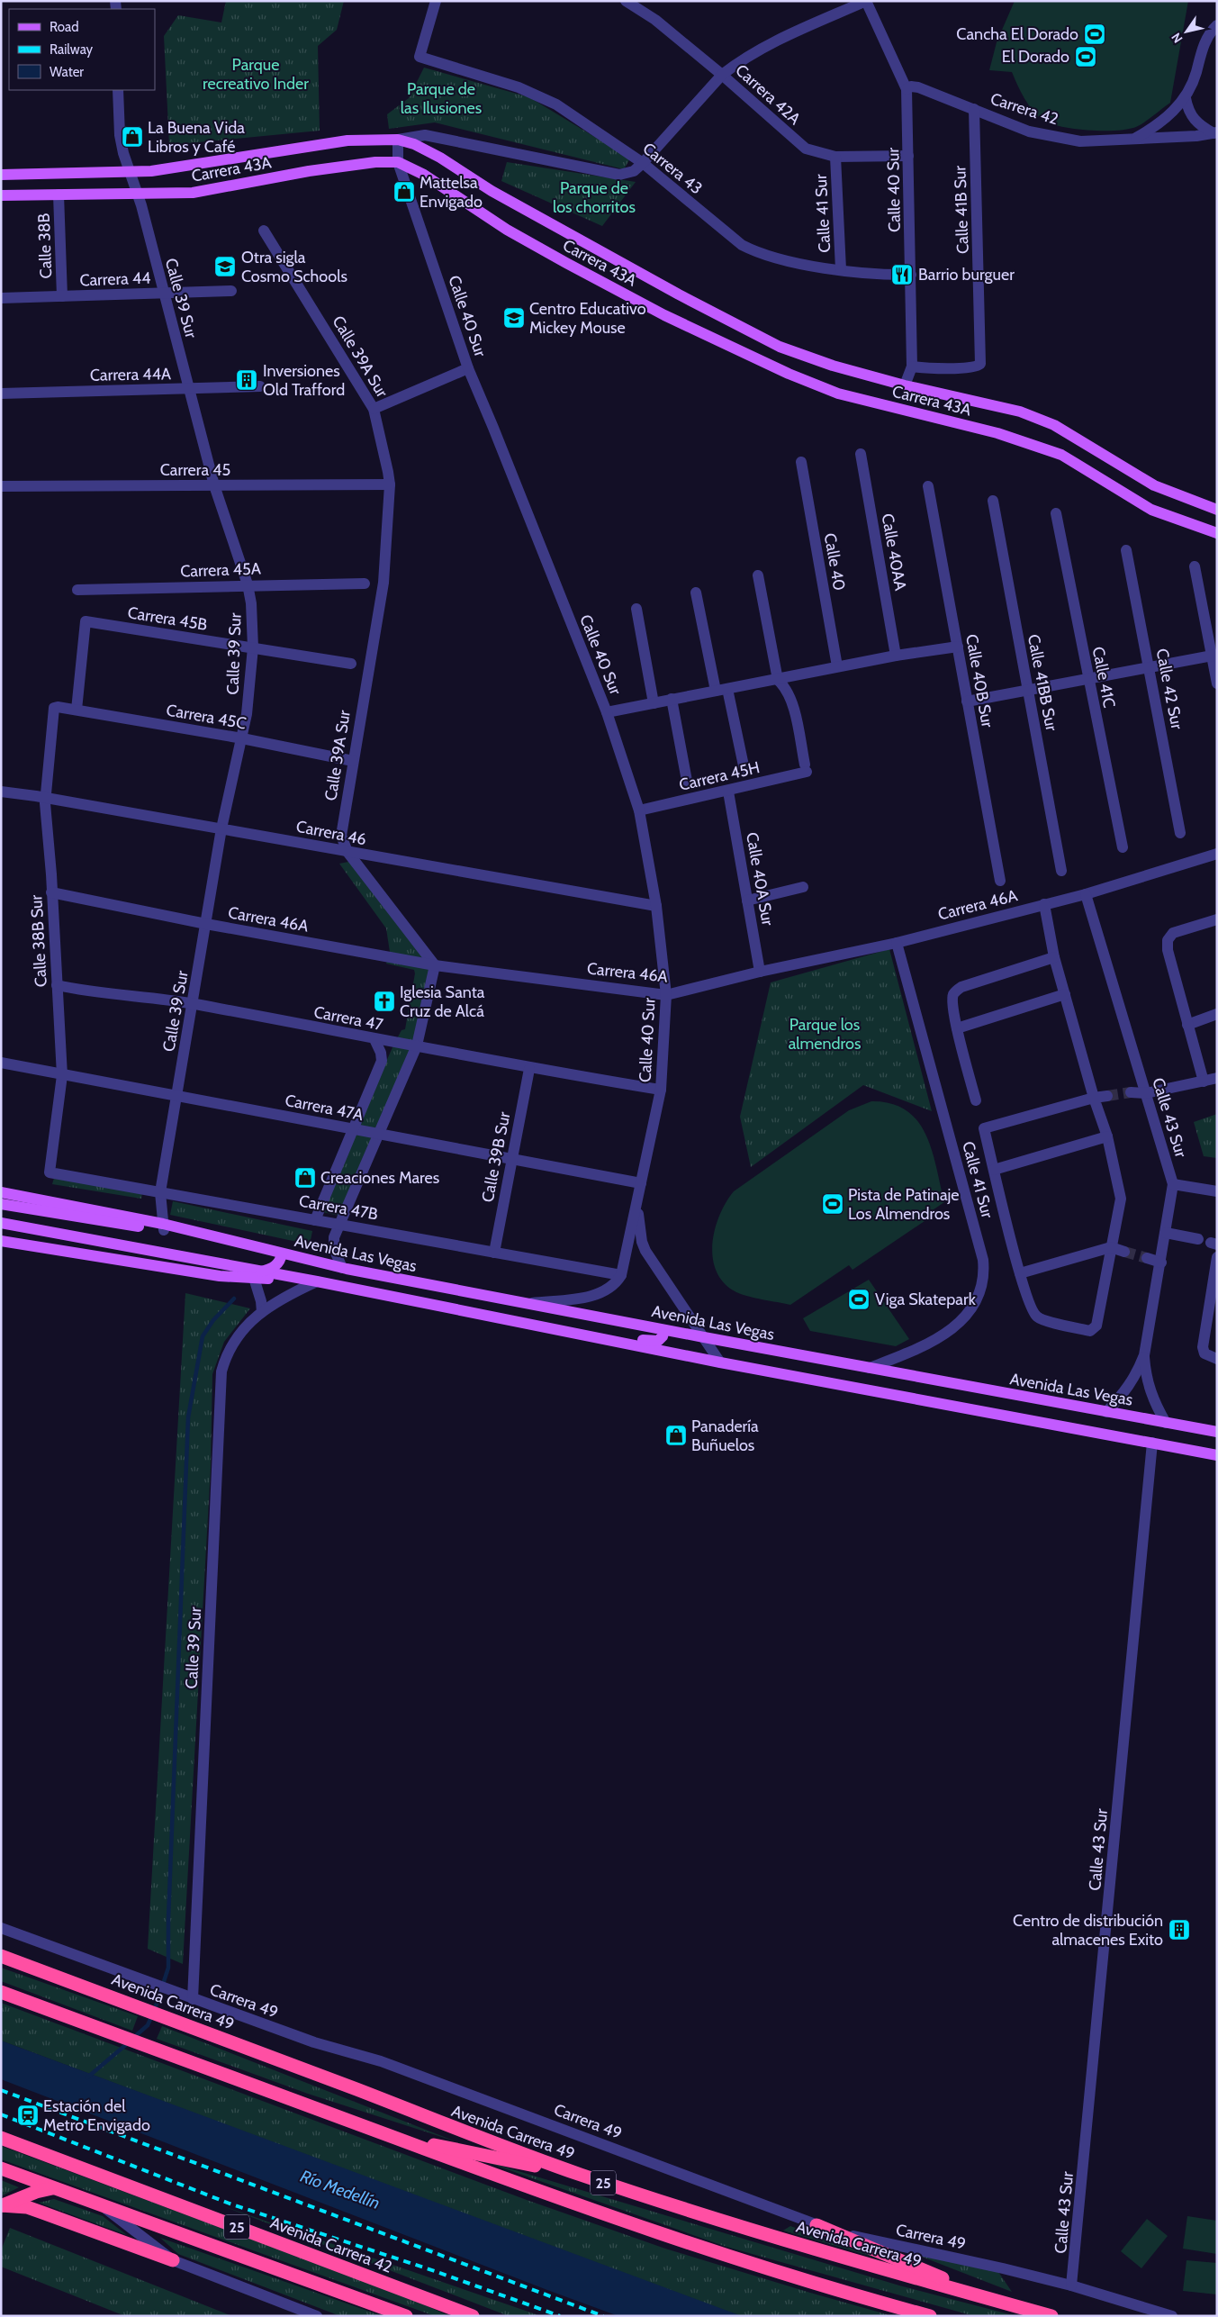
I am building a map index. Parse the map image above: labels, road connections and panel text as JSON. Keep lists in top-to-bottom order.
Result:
{
  "streets": {
    "highway": ["Avenida Carrera 49", "25", "Avenida Carrera 42"],
    "main road": ["Carrera 43A", "Avenida Las Vegas"],
    "street": [
      "Carrera 42A",
      "Carrera 42",
      "Carrera 43",
      "Calle 40 Sur",
      "Calle 41B Sur",
      "Calle 41 Sur",
      "Calle 38B",
      "Carrera 44",
      "Calle 39 Sur",
      "Calle 39A Sur",
      "Carrera 44A",
      "Carrera 45",
      "Calle 40AA",
      "Calle 40",
      "Carrera 45A",
      "Carrera 45B",
      "Calle 41C",
      "Calle 40B Sur",
      "Calle 41BB Sur",
      "Calle 42 Sur",
      "Carrera 45C",
      "Carrera 45H",
      "Carrera 46",
      "Calle 40A Sur",
      "Carrera 46A",
      "Calle 38B Sur",
      "Carrera 47",
      "Carrera 47A",
      "Calle 43 Sur",
      "Calle 39B Sur",
      "Carrera 47B",
      "Carrera 49"
    ]
  },
  "crossings": [
    ["Carrera 42A", "Carrera 43A"],
    ["Carrera 42A", "Calle 40 Sur"],
    ["Carrera 42A", "Calle 41 Sur"],
    ["Carrera 42", "Calle 40 Sur"],
    ["Carrera 42", "Calle 41B Sur"],
    ["Carrera 43", "Carrera 43A"],
    ["Carrera 43", "Calle 40 Sur"],
    ["Carrera 43", "Calle 41 Sur"],
    ["Carrera 43A", "Calle 40 Sur"],
    ["Carrera 43A", "Calle 41B Sur"],
    ["Carrera 43A", "Calle 38B"],
    ["Carrera 43A", "Calle 39 Sur"],
    ["Calle 40 Sur", "Carrera 45H"],
    ["Calle 40 Sur", "Carrera 46"],
    ["Calle 40 Sur", "Carrera 46A"],
    ["Calle 40 Sur", "Carrera 47"],
    ["Calle 40 Sur", "Carrera 47A"],
    ["Calle 40 Sur", "Carrera 47B"],
    ["Calle 40 Sur", "Avenida Las Vegas"],
    ["Calle 41 Sur", "Carrera 46A"],
    ["Calle 41 Sur", "Avenida Las Vegas"],
    ["Calle 38B", "Carrera 44"],
    ["Carrera 44", "Calle 39 Sur"],
    ["Calle 39 Sur", "Carrera 44A"],
    ["Calle 39 Sur", "Carrera 45"],
    ["Calle 39 Sur", "Carrera 45A"],
    ["Calle 39 Sur", "Carrera 45B"],
    ["Calle 39 Sur", "Carrera 45C"],
    ["Calle 39 Sur", "Carrera 46"],
    ["Calle 39 Sur", "Carrera 46A"],
    ["Calle 39 Sur", "Carrera 47"],
    ["Calle 39 Sur", "Carrera 47A"],
    ["Calle 39 Sur", "Carrera 47B"],
    ["Calle 39 Sur", "Avenida Las Vegas"],
    ["Calle 39 Sur", "Carrera 49"],
    ["Calle 39A Sur", "Carrera 45"],
    ["Calle 39A Sur", "Carrera 45C"],
    ["Calle 39A Sur", "Carrera 46"],
    ["Calle 39A Sur", "Carrera 46A"],
    ["Carrera 45B", "Carrera 45C"],
    ["Carrera 45C", "Calle 38B Sur"],
    ["Carrera 45H", "Calle 40A Sur"],
    ["Carrera 46", "Calle 38B Sur"],
    ["Calle 40A Sur", "Carrera 46A"],
    ["Carrera 46A", "Calle 38B Sur"],
    ["Carrera 46A", "Calle 43 Sur"],
    ["Calle 38B Sur", "Carrera 47"],
    ["Calle 38B Sur", "Carrera 47A"],
    ["Calle 38B Sur", "Carrera 47B"],
    ["Carrera 47", "Calle 39B Sur"],
    ["Carrera 47A", "Calle 39B Sur"],
    ["Calle 43 Sur", "Carrera 49"],
    ["Calle 39B Sur", "Carrera 47B"]
  ],
  "water": ["Río Medellín"],
  "parks": [
    "Parque recreativo Inder",
    "Parque de las Ilusiones",
    "Parque de los chorritos",
    "Parque los almendros"
  ],
  "places": {
    "sports": [
      "Cancha El Dorado",
      "El Dorado",
      "Pista de Patinaje Los Almendros",
      "Viga Skatepark"
    ],
    "shop": [
      "La Buena Vida Libros y Café",
      "Mattelsa Envigado",
      "Creaciones Mares",
      "Panadería Buñuelos"
    ],
    "school or university": ["Otra sigla Cosmo Schools", "Centro Educativo Mickey Mouse"],
    "restaurant": ["Barrio burguer"],
    "building": ["Inversiones Old Trafford", "Centro de distribución almacenes Exito"],
    "church": ["Iglesia Santa Cruz de Alcá"],
    "station": ["Estación del Metro Envigado"]
  },
  "legend": ["Road", "Railway", "Water"],
  "north": "bottom left"
}
